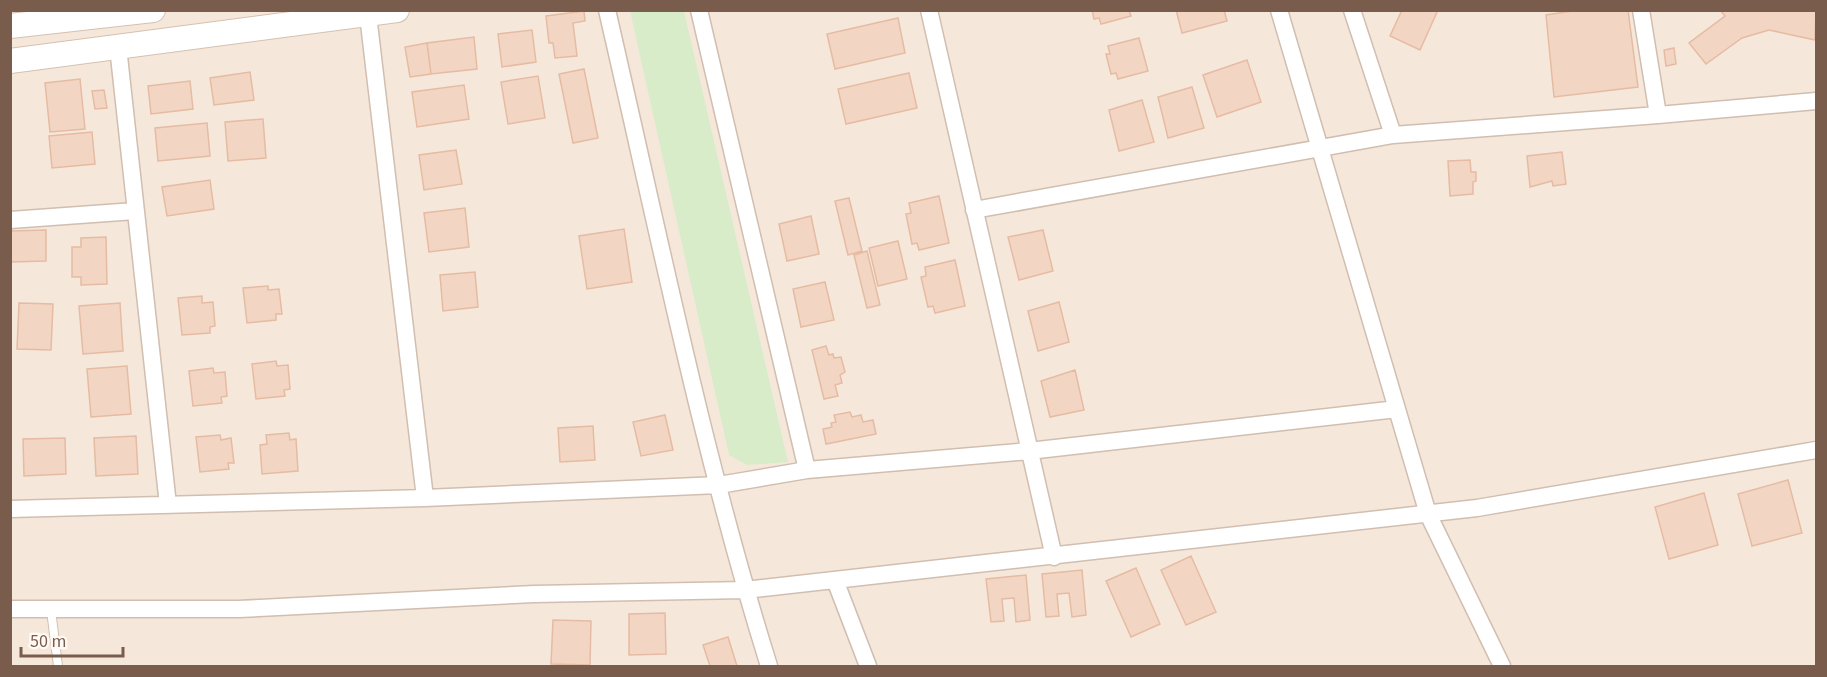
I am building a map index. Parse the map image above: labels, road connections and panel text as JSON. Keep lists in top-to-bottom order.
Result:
{
  "scale_bar": "50 m"
}
